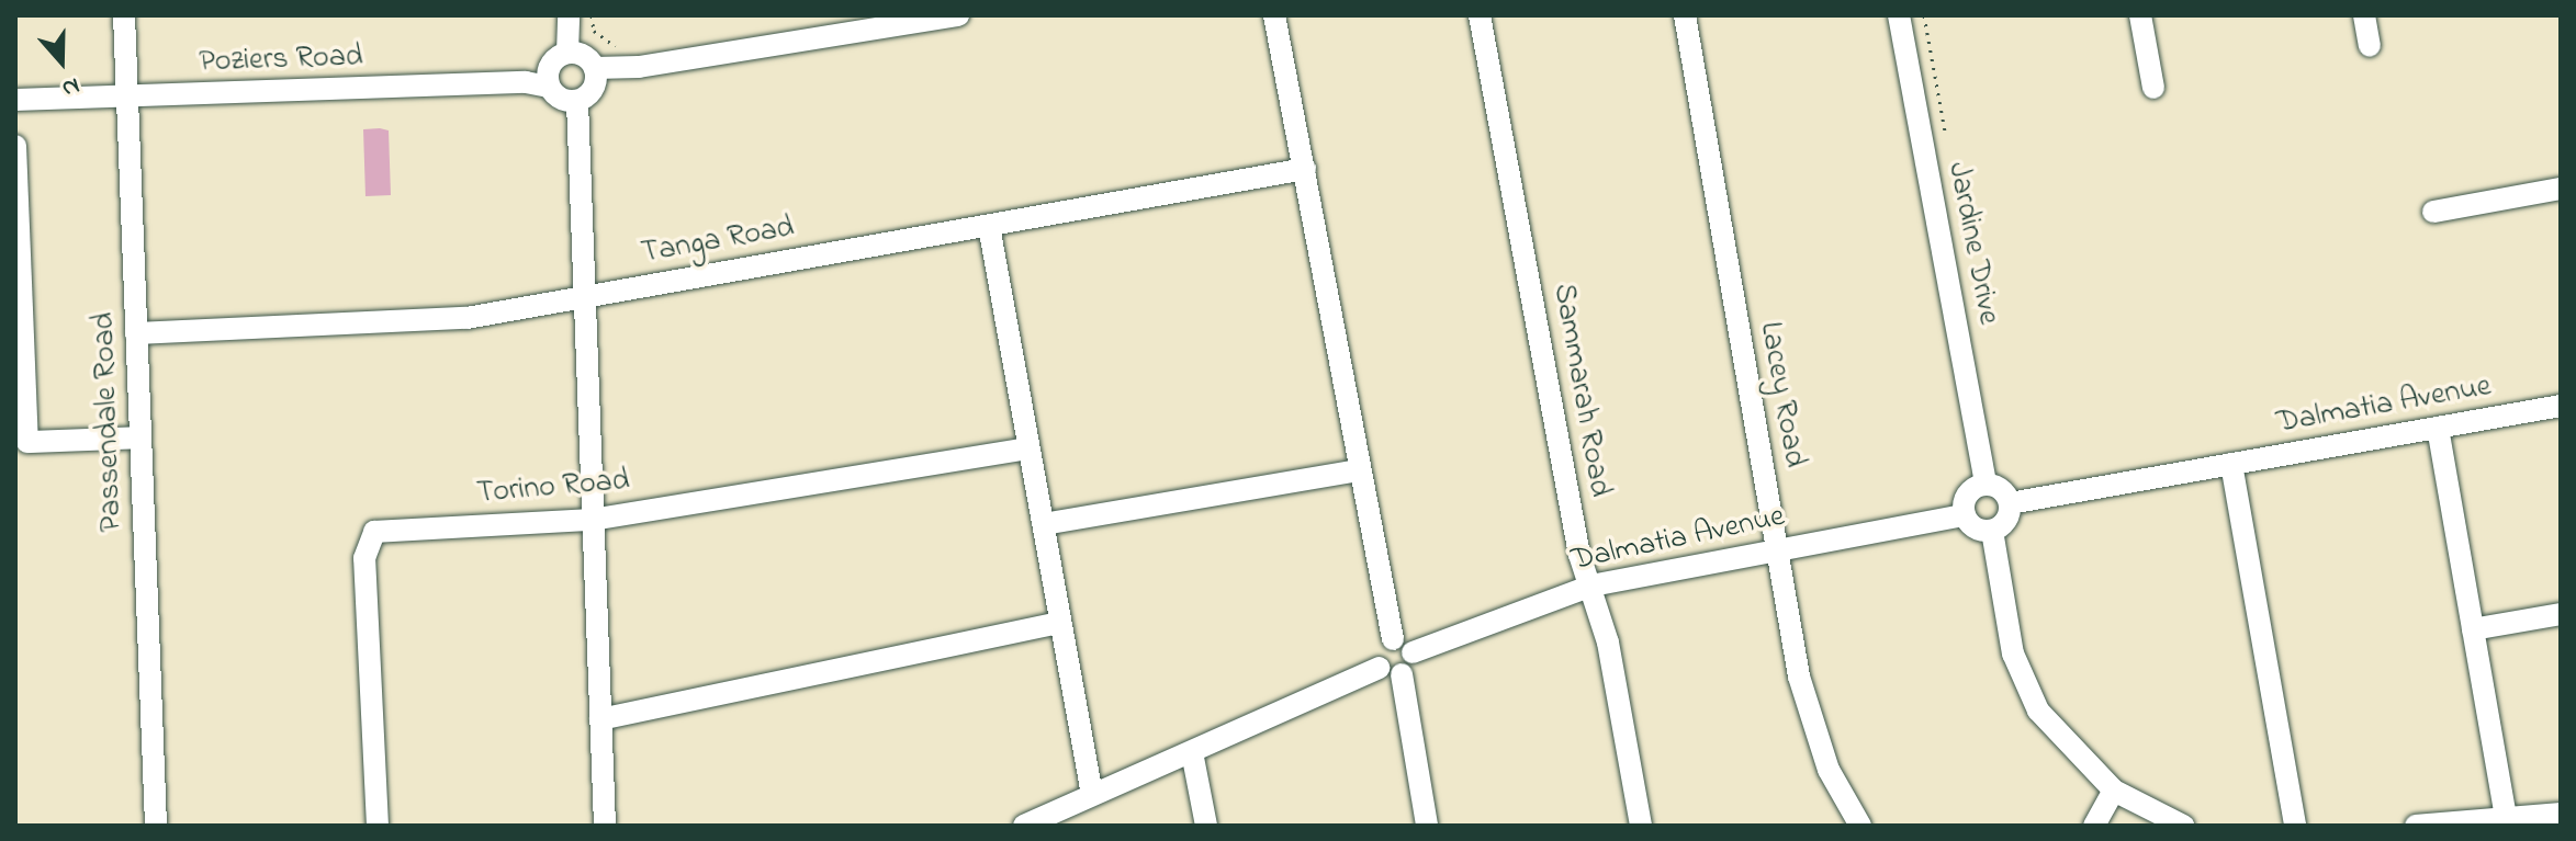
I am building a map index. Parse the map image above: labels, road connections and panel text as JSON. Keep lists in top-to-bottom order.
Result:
{
  "streets": {
    "street": [
      "Poziers Road",
      "Tanga Road",
      "Jardine Drive",
      "Sammarah Road",
      "Lacey Road",
      "Dalmatia Avenue",
      "Passendale Road",
      "Torino Road"
    ]
  },
  "crossings": [
    ["Poziers Road", "Passendale Road"],
    ["Tanga Road", "Passendale Road"],
    ["Jardine Drive", "Dalmatia Avenue"],
    ["Sammarah Road", "Dalmatia Avenue"],
    ["Lacey Road", "Dalmatia Avenue"]
  ],
  "north": "bottom"
}
